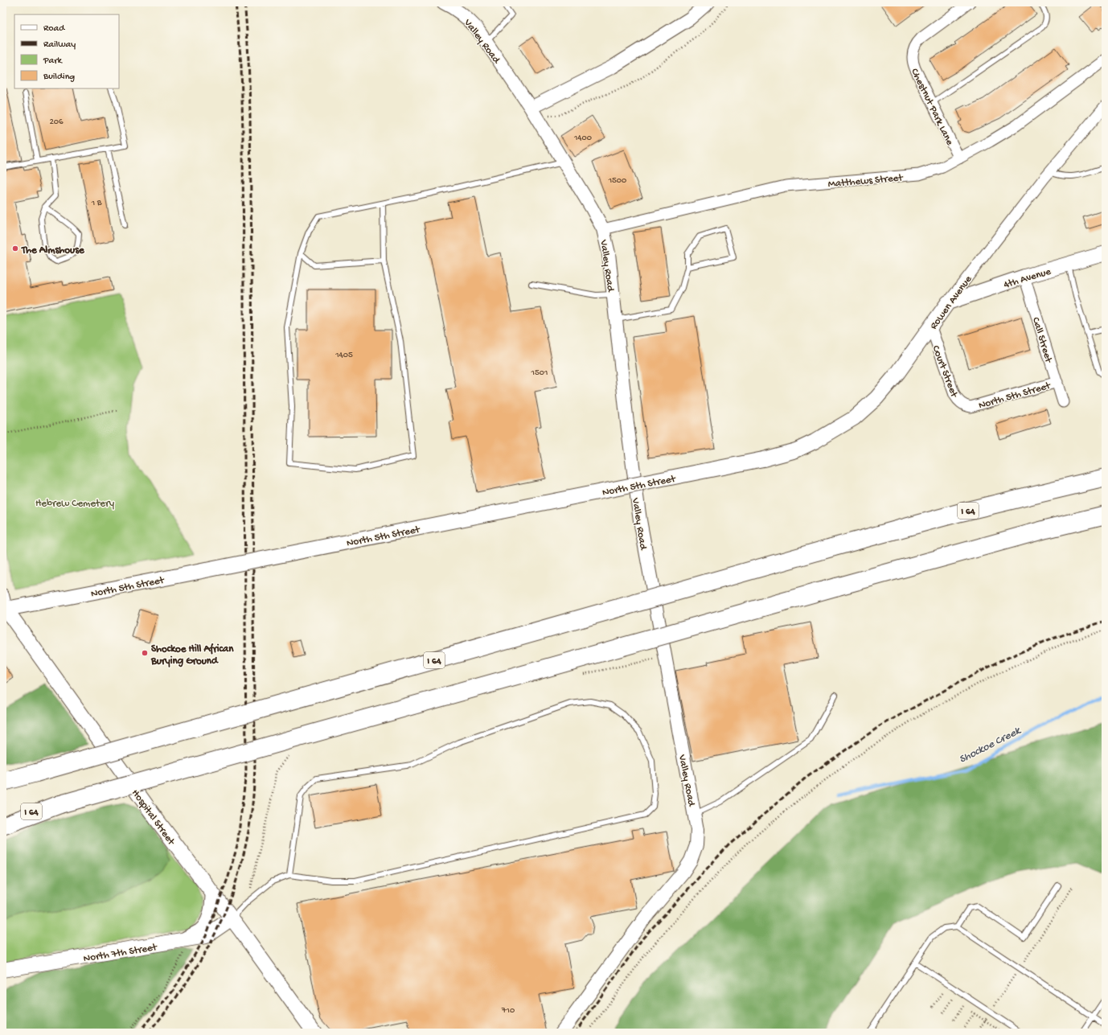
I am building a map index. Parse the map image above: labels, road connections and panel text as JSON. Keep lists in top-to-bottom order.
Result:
{
  "streets": {
    "highway": ["I 64"],
    "main road": [
      "4th Avenue",
      "Rowen Avenue",
      "North 5th Street",
      "Hospital Street",
      "North 7th Street"
    ],
    "street": [
      "Valley Road",
      "Chestnut Park Lane",
      "Matthews Street",
      "Call Street",
      "Court Street"
    ]
  },
  "crossings": [
    ["Valley Road", "Matthews Street"],
    ["Chestnut Park Lane", "Matthews Street"],
    ["4th Avenue", "Rowen Avenue"],
    ["4th Avenue", "Call Street"],
    ["Rowen Avenue", "Court Street"],
    ["Rowen Avenue", "North 5th Street"],
    ["Call Street", "North 5th Street"],
    ["Court Street", "North 5th Street"],
    ["North 5th Street", "Hospital Street"],
    ["Hospital Street", "North 7th Street"]
  ],
  "water": ["Shockoe Creek"],
  "parks": ["Hebrew Cemetery"],
  "places": ["The Almshouse", "Shockoe Hill African Burying Ground"],
  "house_numbers": [
    "206",
    "1400",
    "1500",
    "1 B",
    "1405",
    "1501",
    "710"
  ],
  "legend": [
    "Road",
    "Railway",
    "Park",
    "Building"
  ]
}
